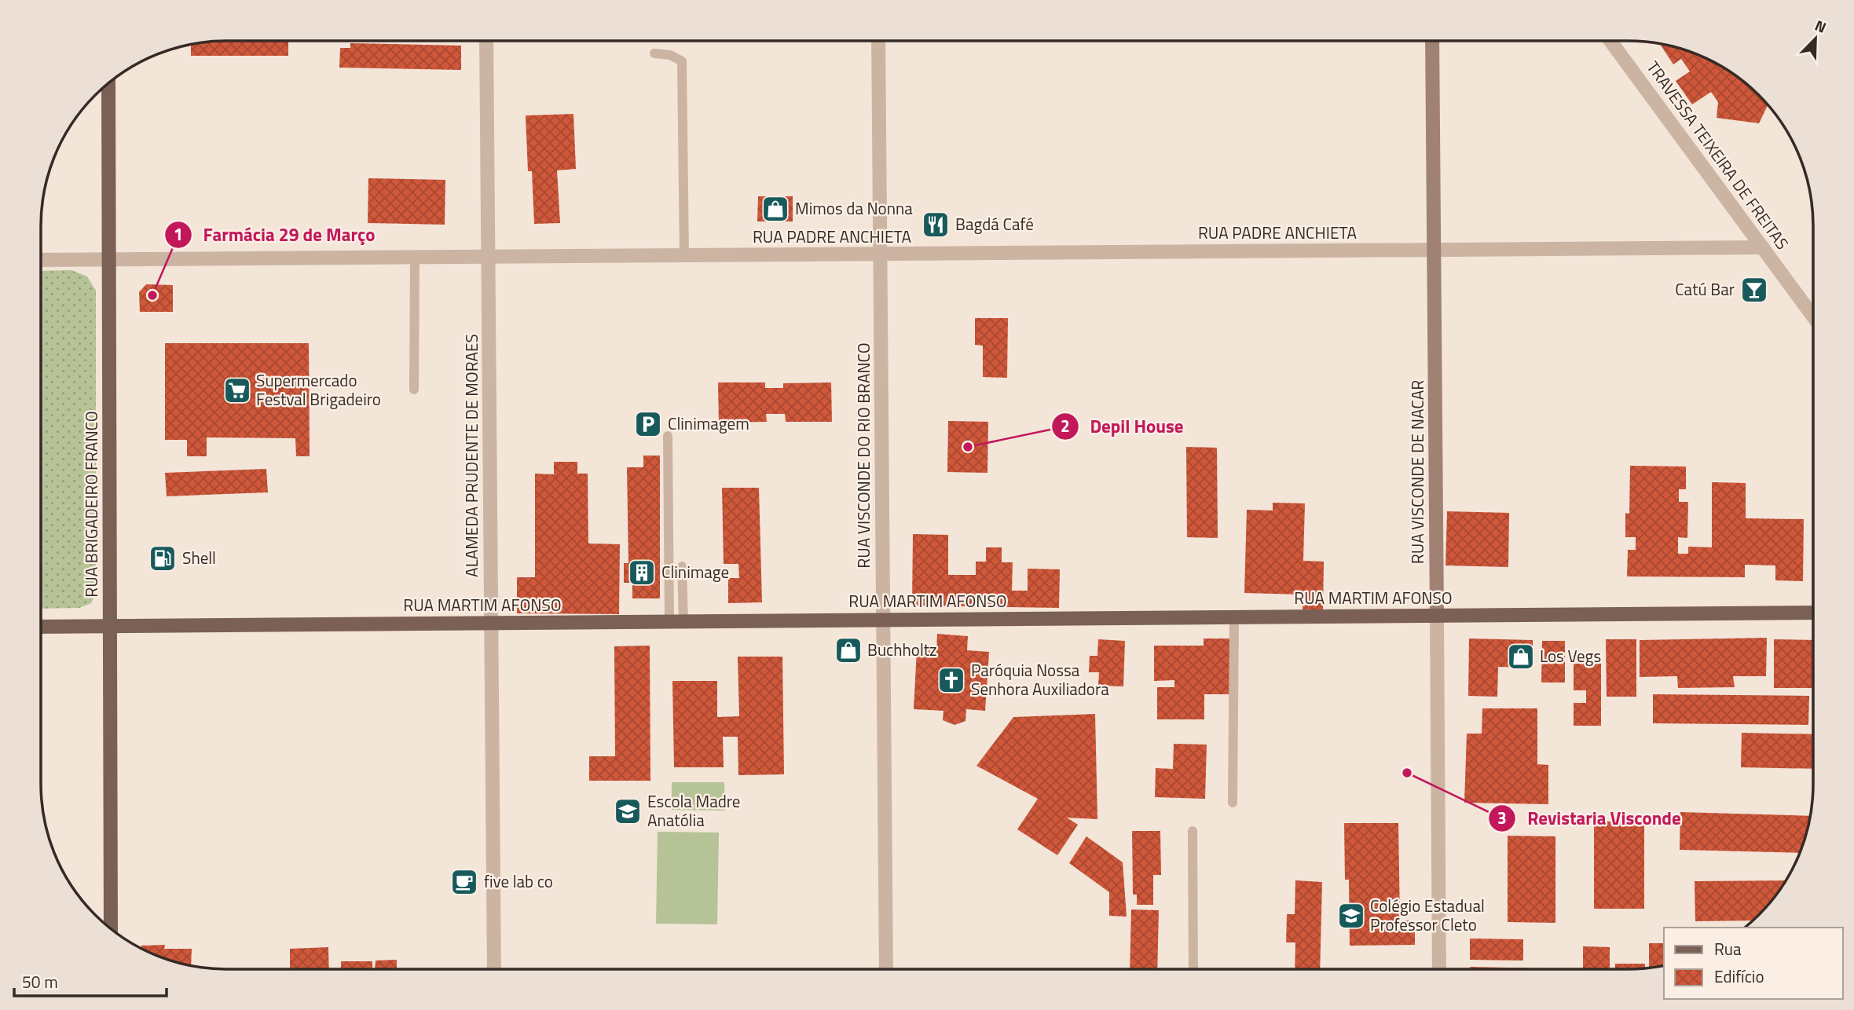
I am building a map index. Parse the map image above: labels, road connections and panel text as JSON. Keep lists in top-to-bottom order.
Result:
{
  "streets": {
    "main road": ["RUA VISCONDE DE NACAR", "RUA BRIGADEIRO FRANCO", "RUA MARTIM AFONSO"],
    "street": [
      "TRAVESSA TEIXEIRA DE FREITAS",
      "RUA PADRE ANCHIETA",
      "ALAMEDA PRUDENTE DE MORAES",
      "RUA VISCONDE DO RIO BRANCO"
    ]
  },
  "crossings": [
    ["TRAVESSA TEIXEIRA DE FREITAS", "RUA PADRE ANCHIETA"],
    ["RUA PADRE ANCHIETA", "ALAMEDA PRUDENTE DE MORAES"],
    ["RUA PADRE ANCHIETA", "RUA VISCONDE DO RIO BRANCO"],
    ["RUA PADRE ANCHIETA", "RUA VISCONDE DE NACAR"],
    ["RUA PADRE ANCHIETA", "RUA BRIGADEIRO FRANCO"],
    ["ALAMEDA PRUDENTE DE MORAES", "RUA MARTIM AFONSO"],
    ["RUA VISCONDE DO RIO BRANCO", "RUA MARTIM AFONSO"],
    ["RUA VISCONDE DE NACAR", "RUA MARTIM AFONSO"],
    ["RUA BRIGADEIRO FRANCO", "RUA MARTIM AFONSO"]
  ],
  "places": {
    "shop": ["Mimos da Nonna", "Buchholtz", "Los Vegs"],
    "restaurant": ["Bagdá Café"],
    "bar": ["Catú Bar"],
    "other": ["Farmácia 29 de Março", "Depil House", "Revistaria Visconde"],
    "supermarket": ["Supermercado Festval Brigadeiro"],
    "parking": ["Clinimagem"],
    "fuel station": ["Shell"],
    "building": ["Clinimage"],
    "church": ["Paróquia Nossa Senhora Auxiliadora"],
    "school or university": ["Escola Madre Anatólia", "Colégio Estadual Professor Cleto"],
    "cafe": ["five lab co"]
  },
  "legend": ["Rua", "Edifício"],
  "scale_bar": "50 m",
  "north": "top right"
}
